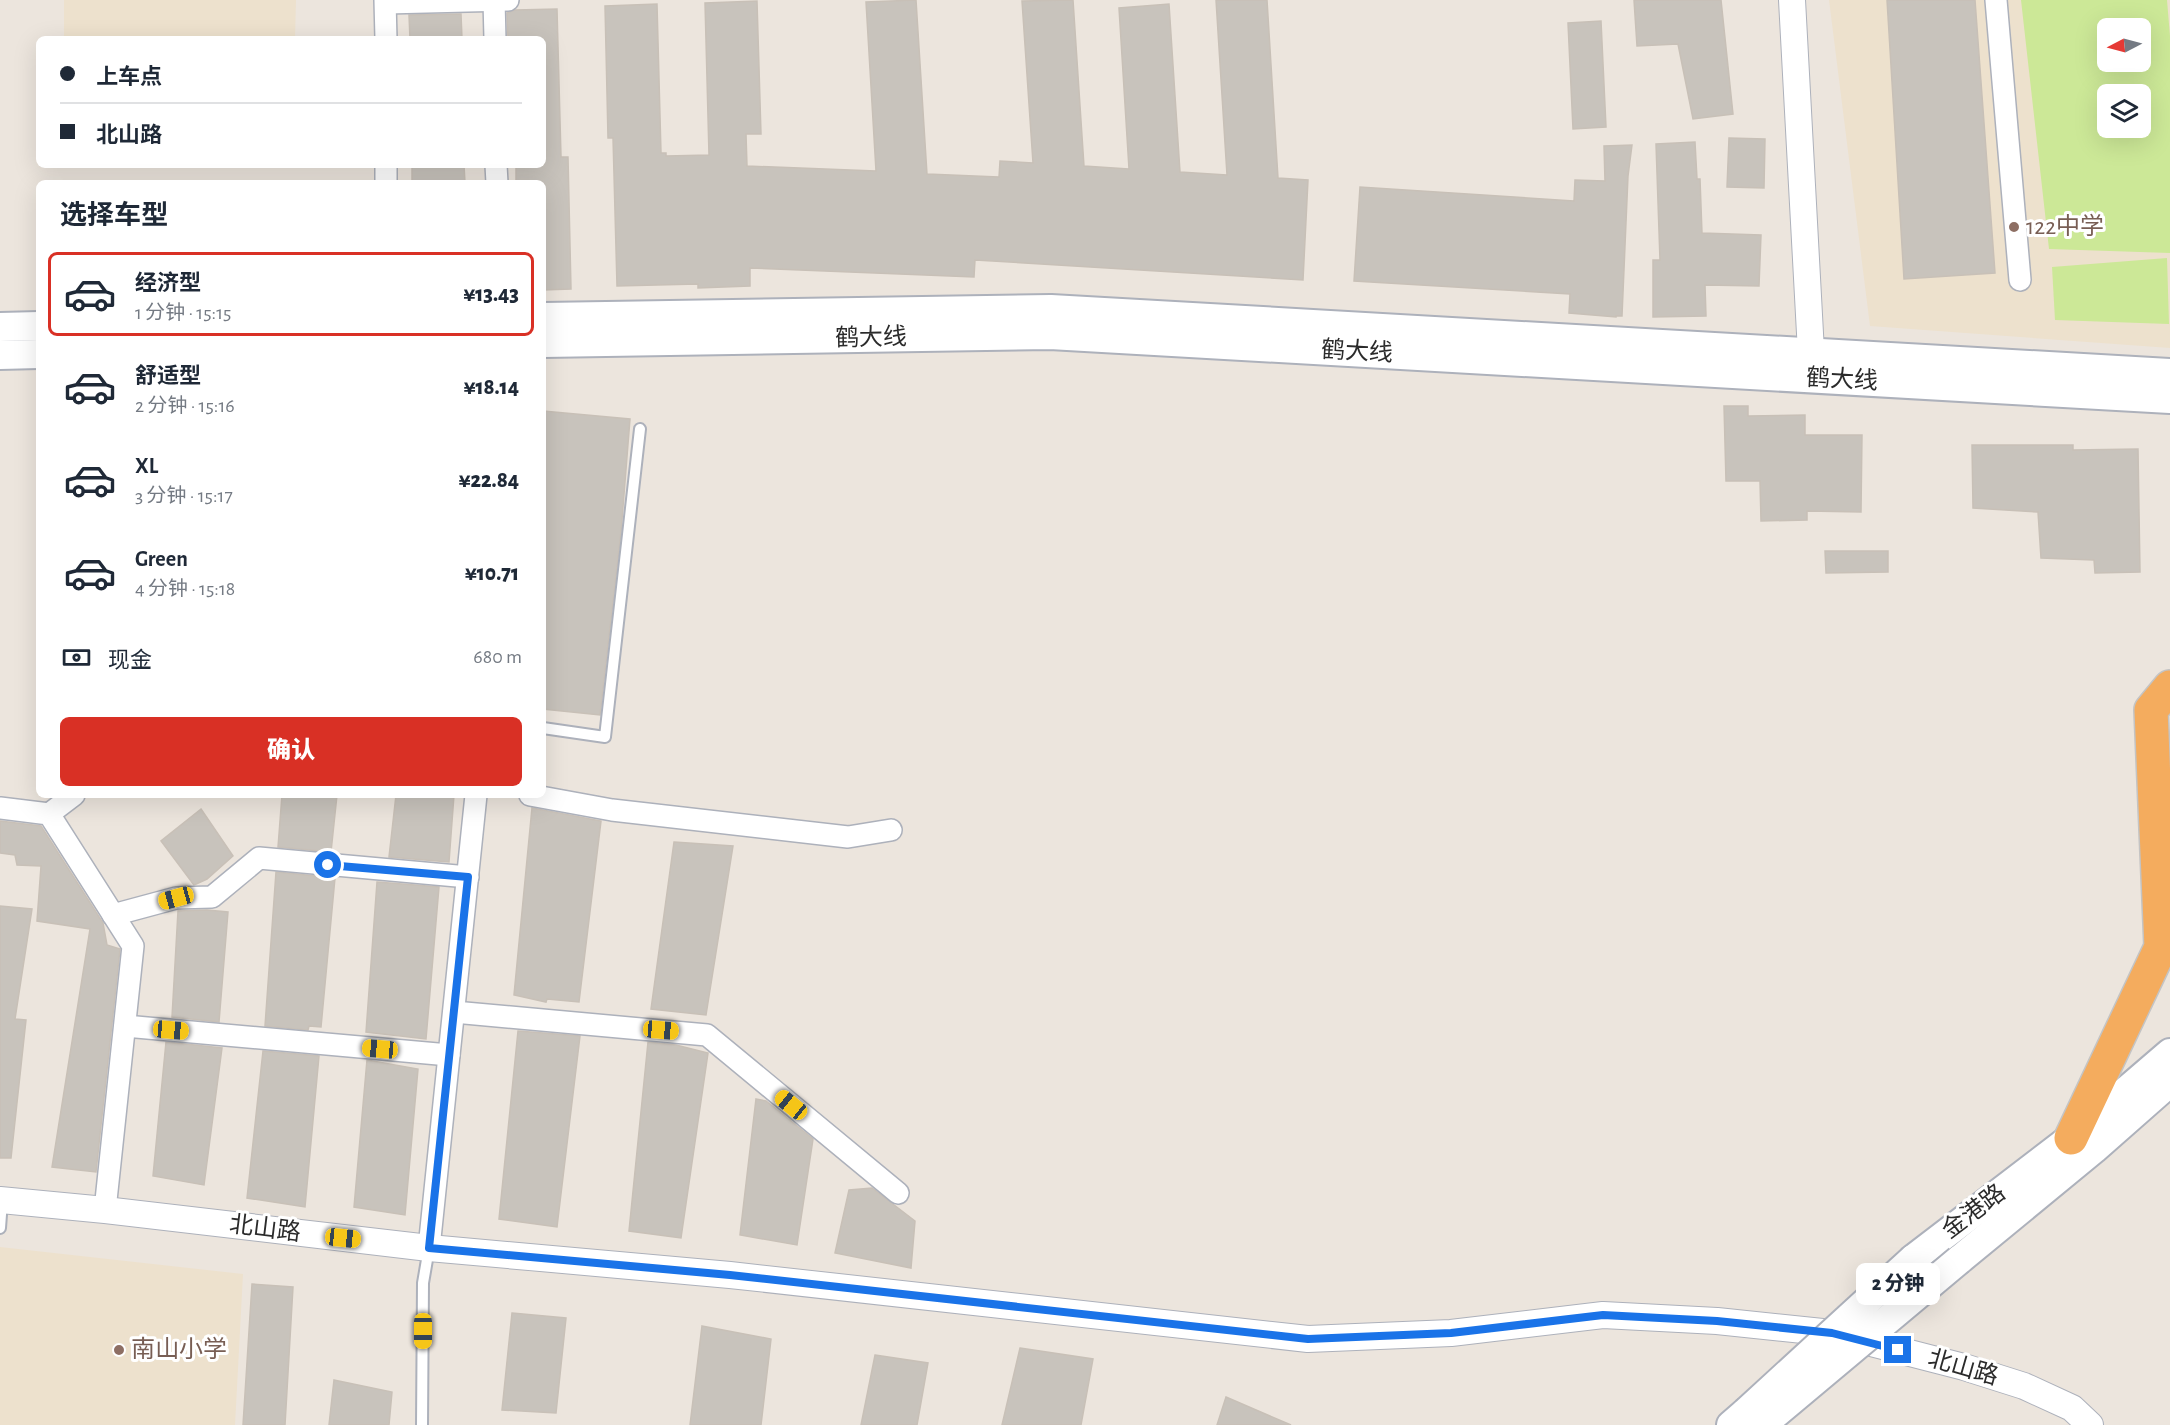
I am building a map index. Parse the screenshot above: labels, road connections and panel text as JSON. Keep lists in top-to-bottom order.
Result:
{
  "streets": {
    "main road": ["鹤大线", "金港路"],
    "street": ["北山路"]
  },
  "places": ["122中学", "南山小学"],
  "north": "left",
  "page": {
    "banner": ["上车点", "北山路"],
    "heading": "选择车型",
    "list": [
      {
        "name": "经济型",
        "note": "1 分钟 · 15:15",
        "value": "¥13.43"
      },
      {
        "name": "舒适型",
        "note": "2 分钟 · 15:16",
        "value": "¥18.14"
      },
      {
        "name": "XL",
        "note": "3 分钟 · 15:17",
        "value": "¥22.84"
      },
      {
        "name": "Green",
        "note": "4 分钟 · 15:18",
        "value": "¥10.71"
      }
    ],
    "pay": ["现金", "680 m"],
    "buttons": "确认",
    "bubble": "2 分钟"
  }
}
